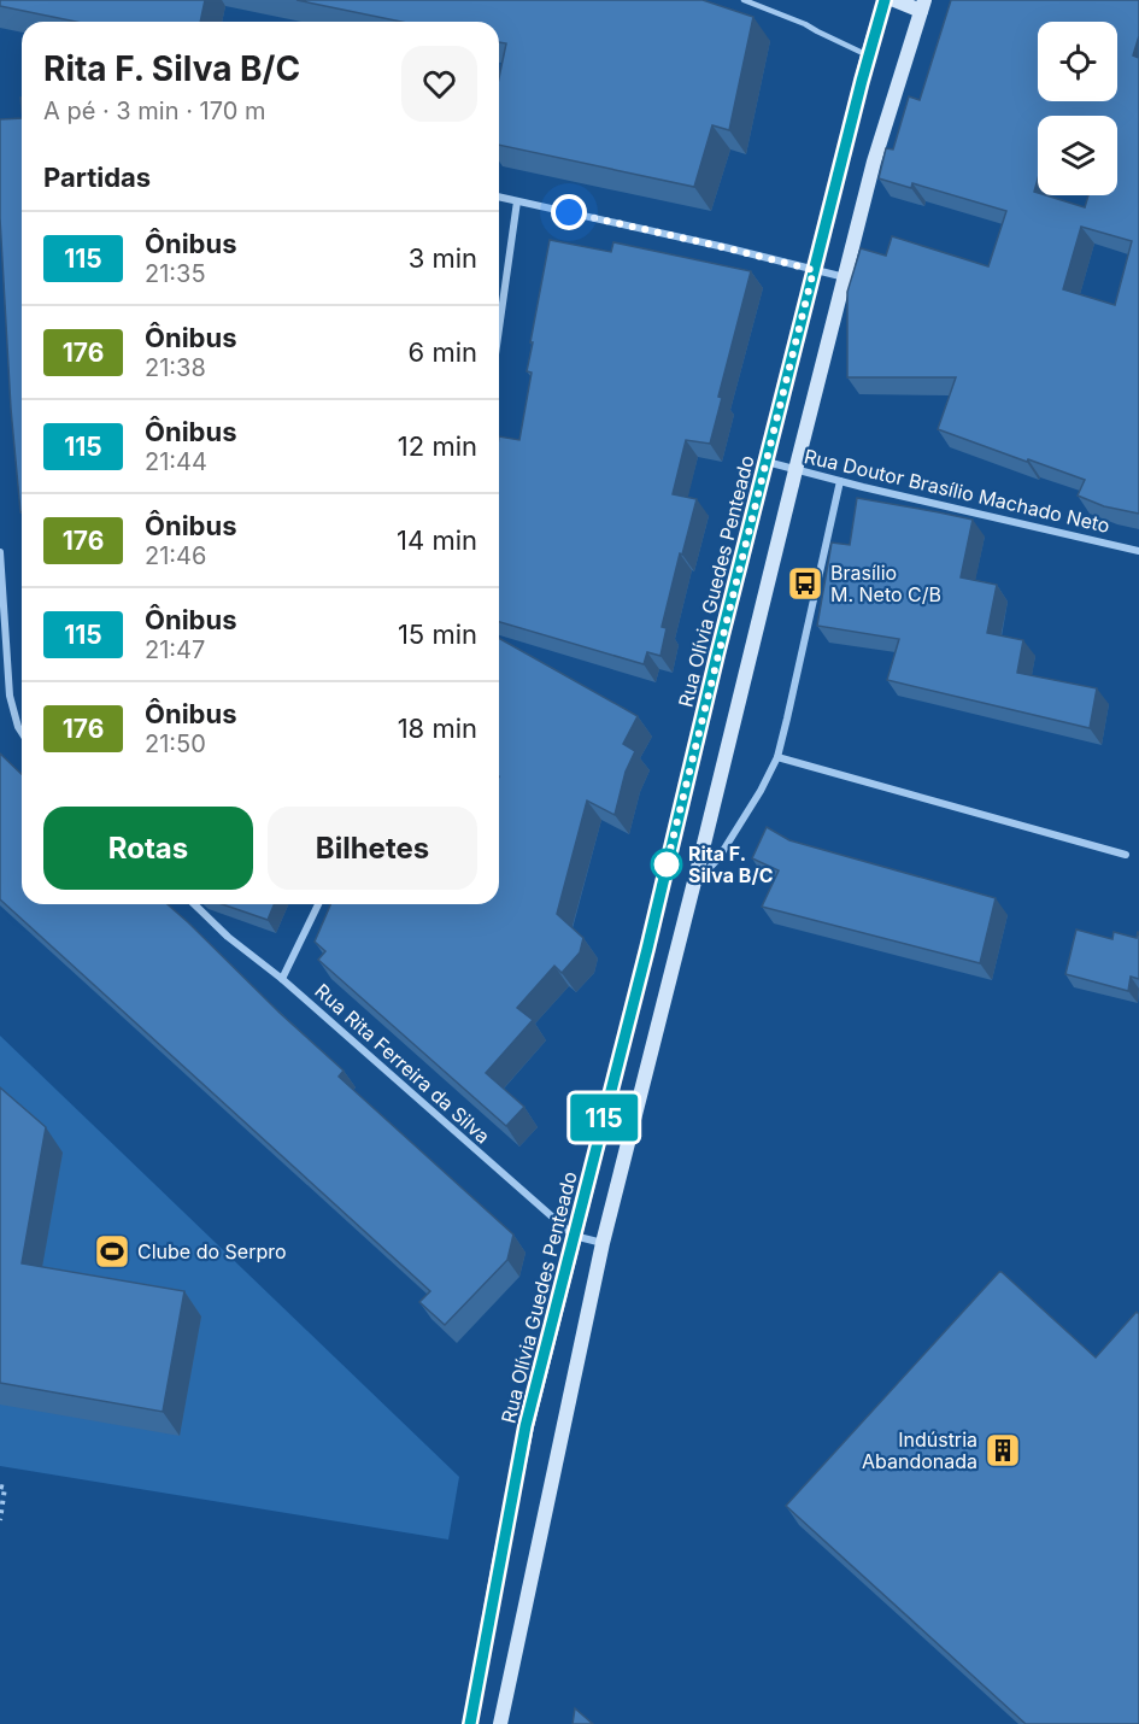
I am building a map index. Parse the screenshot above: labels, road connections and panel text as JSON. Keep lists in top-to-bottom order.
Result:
{
  "streets": {
    "main road": ["Rua Olívia Guedes Penteado"],
    "street": ["Rua Doutor Brasílio Machado Neto", "Rua Rita Ferreira da Silva"]
  },
  "crossings": [
    ["Rua Doutor Brasílio Machado Neto", "Rua Olívia Guedes Penteado"],
    ["Rua Olívia Guedes Penteado", "Rua Rita Ferreira da Silva"]
  ],
  "places": {
    "bus stop": ["Brasílio M. Neto C/B"],
    "other": ["Rita F. Silva B/C"],
    "sports": ["Clube do Serpro"],
    "building": ["Indústria Abandonada"]
  },
  "lines": ["bus line 115"],
  "page": {
    "on_map": "115",
    "heading": [
      ["Rita F. Silva B/C", "A pé · 3 min · 170 m"],
      "Partidas"
    ],
    "list": [
      {
        "mark": "115",
        "name": "Ônibus",
        "note": "21:35",
        "value": "3 min"
      },
      {
        "mark": "176",
        "name": "Ônibus",
        "note": "21:38",
        "value": "6 min"
      },
      {
        "mark": "115",
        "name": "Ônibus",
        "note": "21:44",
        "value": "12 min"
      },
      {
        "mark": "176",
        "name": "Ônibus",
        "note": "21:46",
        "value": "14 min"
      },
      {
        "mark": "115",
        "name": "Ônibus",
        "note": "21:47",
        "value": "15 min"
      },
      {
        "mark": "176",
        "name": "Ônibus",
        "note": "21:50",
        "value": "18 min"
      }
    ],
    "buttons": ["Rotas", "Bilhetes"]
  }
}
